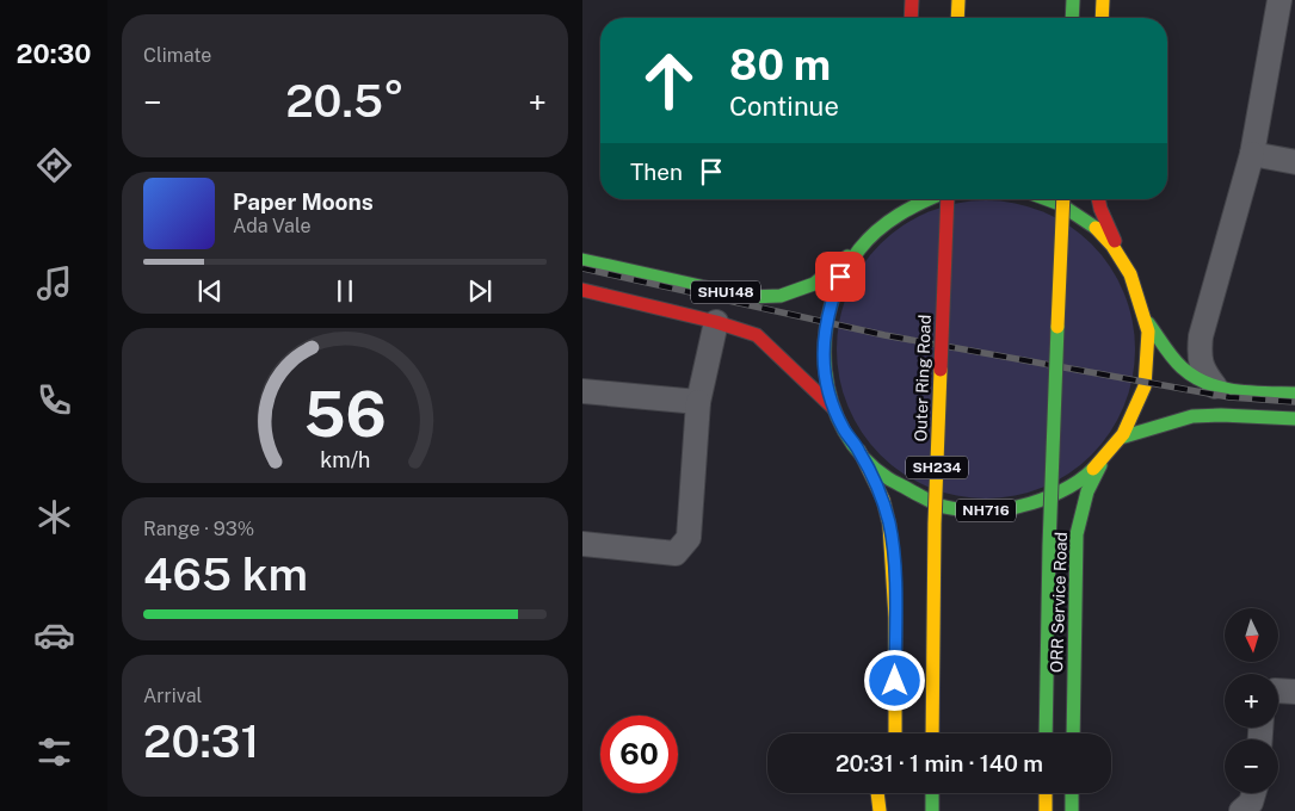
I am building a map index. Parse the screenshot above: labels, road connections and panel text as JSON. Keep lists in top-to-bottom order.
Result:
{
  "streets": {
    "main road": [
      "SHU148",
      "Outer Ring Road",
      "SH234",
      "NH716",
      "ORR Service Road"
    ]
  },
  "crossings": [
    ["SHU148", "NH716"],
    ["NH716", "ORR Service Road"]
  ],
  "north": "bottom",
  "page": {
    "tabs": "20:30",
    "tile": [
      "Climate",
      ["Range · 93%", "465 km"],
      ["Arrival", "20:31"]
    ],
    "turn": ["80 m", "Continue"],
    "heat": ["−", "20.5°", "+"],
    "then": "Then",
    "song": ["Paper Moons", "Ada Vale"],
    "map_buttons": ["+", "−"],
    "limit": "60",
    "trip": "20:31 · 1 min · 140 m",
    "gauge": ["56", "km/h"]
  }
}
